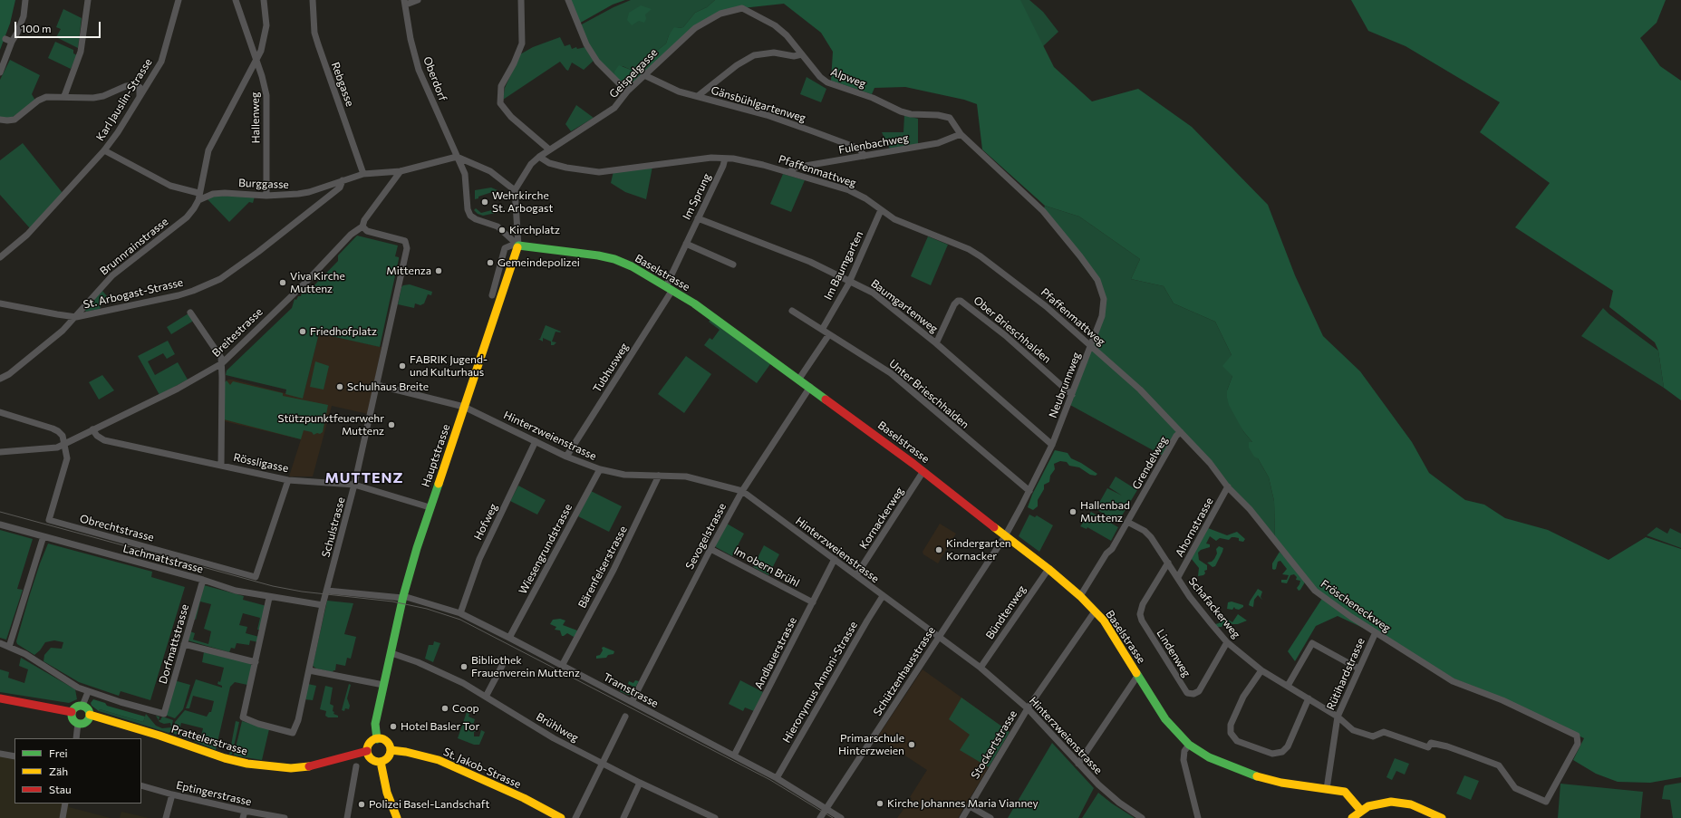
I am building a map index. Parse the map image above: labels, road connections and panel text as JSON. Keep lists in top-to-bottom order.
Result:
{
  "streets": {
    "street": [
      "Geispelgasse",
      "Alpweg",
      "Oberdorf",
      "Rebgasse",
      "Karl Jauslin-Strasse",
      "Gänsbühlgartenweg",
      "Hallenweg",
      "Fulenbachweg",
      "Pfaffenmattweg",
      "Burggasse",
      "Im Sprung",
      "Brunnrainstrasse",
      "Im Baumgarten",
      "Baselstrasse",
      "St. Arbogast-Strasse",
      "Baumgartenweg",
      "Ober Brieschhalden",
      "Breitestrasse",
      "Tubhusweg",
      "Neubrunnweg",
      "Unter Brieschhalden",
      "Hinterzweienstrasse",
      "Hauptstrasse",
      "Rössligasse",
      "Grendelweg",
      "Kornackerweg",
      "Hofweg",
      "Schulstrasse",
      "Ahornstrasse",
      "Obrechtstrasse",
      "Sevogelstrasse",
      "Wiesengrundstrasse",
      "Lachmattstrasse",
      "Bärenfelserstrasse",
      "Im obern Brühl",
      "Fröscheneckweg",
      "Schafackerweg",
      "Bündtenweg",
      "Dorfmattstrasse",
      "Andlauerstrasse",
      "Lindenweg",
      "Schützenhausstrasse",
      "Rütihardstrasse",
      "Hieronymus Annoni-Strasse",
      "Tramstrasse",
      "Brühlweg",
      "Prattelerstrasse",
      "Stockertstrasse",
      "St. Jakob-Strasse",
      "Eptingerstrasse"
    ]
  },
  "crossings": [
    ["Geispelgasse", "Alpweg"],
    ["Geispelgasse", "Gänsbühlgartenweg"],
    ["Geispelgasse", "Pfaffenmattweg"],
    ["Alpweg", "Fulenbachweg"],
    ["Alpweg", "Neubrunnweg"],
    ["Oberdorf", "Burggasse"],
    ["Rebgasse", "Burggasse"],
    ["Gänsbühlgartenweg", "Fulenbachweg"],
    ["Hallenweg", "Burggasse"],
    ["Fulenbachweg", "Pfaffenmattweg"],
    ["Fulenbachweg", "Neubrunnweg"],
    ["Pfaffenmattweg", "Im Sprung"],
    ["Pfaffenmattweg", "Im Baumgarten"],
    ["Pfaffenmattweg", "Neubrunnweg"],
    ["Pfaffenmattweg", "Fröscheneckweg"],
    ["Burggasse", "Brunnrainstrasse"],
    ["Burggasse", "St. Arbogast-Strasse"],
    ["Burggasse", "Breitestrasse"],
    ["Im Sprung", "Baselstrasse"],
    ["Im Sprung", "Baumgartenweg"],
    ["Im Sprung", "Tubhusweg"],
    ["Brunnrainstrasse", "St. Arbogast-Strasse"],
    ["Im Baumgarten", "Baumgartenweg"],
    ["Im Baumgarten", "Unter Brieschhalden"],
    ["Baselstrasse", "Tubhusweg"],
    ["Baselstrasse", "Neubrunnweg"],
    ["Baselstrasse", "Hauptstrasse"],
    ["Baselstrasse", "Grendelweg"],
    ["Baselstrasse", "Kornackerweg"],
    ["Baselstrasse", "Sevogelstrasse"],
    ["Baselstrasse", "Bündtenweg"],
    ["Baselstrasse", "Schützenhausstrasse"],
    ["Baselstrasse", "Rütihardstrasse"],
    ["Baselstrasse", "Stockertstrasse"],
    ["Baumgartenweg", "Ober Brieschhalden"],
    ["Baumgartenweg", "Neubrunnweg"],
    ["Ober Brieschhalden", "Neubrunnweg"],
    ["Breitestrasse", "Rössligasse"],
    ["Breitestrasse", "Schulstrasse"],
    ["Breitestrasse", "Obrechtstrasse"],
    ["Tubhusweg", "Hinterzweienstrasse"],
    ["Neubrunnweg", "Unter Brieschhalden"],
    ["Neubrunnweg", "Schützenhausstrasse"],
    ["Hinterzweienstrasse", "Hauptstrasse"],
    ["Hinterzweienstrasse", "Kornackerweg"],
    ["Hinterzweienstrasse", "Hofweg"],
    ["Hinterzweienstrasse", "Schulstrasse"],
    ["Hinterzweienstrasse", "Sevogelstrasse"],
    ["Hinterzweienstrasse", "Wiesengrundstrasse"],
    ["Hinterzweienstrasse", "Bärenfelserstrasse"],
    ["Hinterzweienstrasse", "Bündtenweg"],
    ["Hinterzweienstrasse", "Andlauerstrasse"],
    ["Hinterzweienstrasse", "Schützenhausstrasse"],
    ["Hinterzweienstrasse", "Hieronymus Annoni-Strasse"],
    ["Hinterzweienstrasse", "Stockertstrasse"],
    ["Hauptstrasse", "Rössligasse"],
    ["Hauptstrasse", "Tramstrasse"],
    ["Hauptstrasse", "Brühlweg"],
    ["Hauptstrasse", "Prattelerstrasse"],
    ["Hauptstrasse", "St. Jakob-Strasse"],
    ["Rössligasse", "Schulstrasse"],
    ["Rössligasse", "Obrechtstrasse"],
    ["Grendelweg", "Fröscheneckweg"],
    ["Grendelweg", "Schafackerweg"],
    ["Hofweg", "Tramstrasse"],
    ["Schulstrasse", "Lachmattstrasse"],
    ["Schulstrasse", "Tramstrasse"],
    ["Ahornstrasse", "Fröscheneckweg"],
    ["Ahornstrasse", "Schafackerweg"],
    ["Sevogelstrasse", "Im obern Brühl"],
    ["Sevogelstrasse", "Tramstrasse"],
    ["Wiesengrundstrasse", "Tramstrasse"],
    ["Lachmattstrasse", "Dorfmattstrasse"],
    ["Bärenfelserstrasse", "Tramstrasse"],
    ["Im obern Brühl", "Andlauerstrasse"],
    ["Fröscheneckweg", "Schafackerweg"],
    ["Fröscheneckweg", "Rütihardstrasse"],
    ["Schafackerweg", "Lindenweg"],
    ["Schafackerweg", "Rütihardstrasse"],
    ["Andlauerstrasse", "Tramstrasse"],
    ["Schützenhausstrasse", "Tramstrasse"],
    ["Hieronymus Annoni-Strasse", "Tramstrasse"],
    ["Prattelerstrasse", "St. Jakob-Strasse"]
  ],
  "districts": ["MUTTENZ"],
  "places": [
    "Wehrkirche St. Arbogast",
    "Kirchplatz",
    "Gemeindepolizei",
    "Mittenza",
    "Viva Kirche Muttenz",
    "Friedhofplatz",
    "FABRIK Jugend- und Kulturhaus",
    "Schulhaus Breite",
    "Stützpunktfeuerwehr Muttenz",
    "Hallenbad Muttenz",
    "Kindergarten Kornacker",
    "Bibliothek Frauenverein Muttenz",
    "Coop",
    "Hotel Basler Tor",
    "Primarschule Hinterzweien",
    "Kirche Johannes Maria Vianney",
    "Polizei Basel-Landschaft"
  ],
  "legend": ["Frei", "Zäh", "Stau"],
  "scale_bar": "100 m"
}
